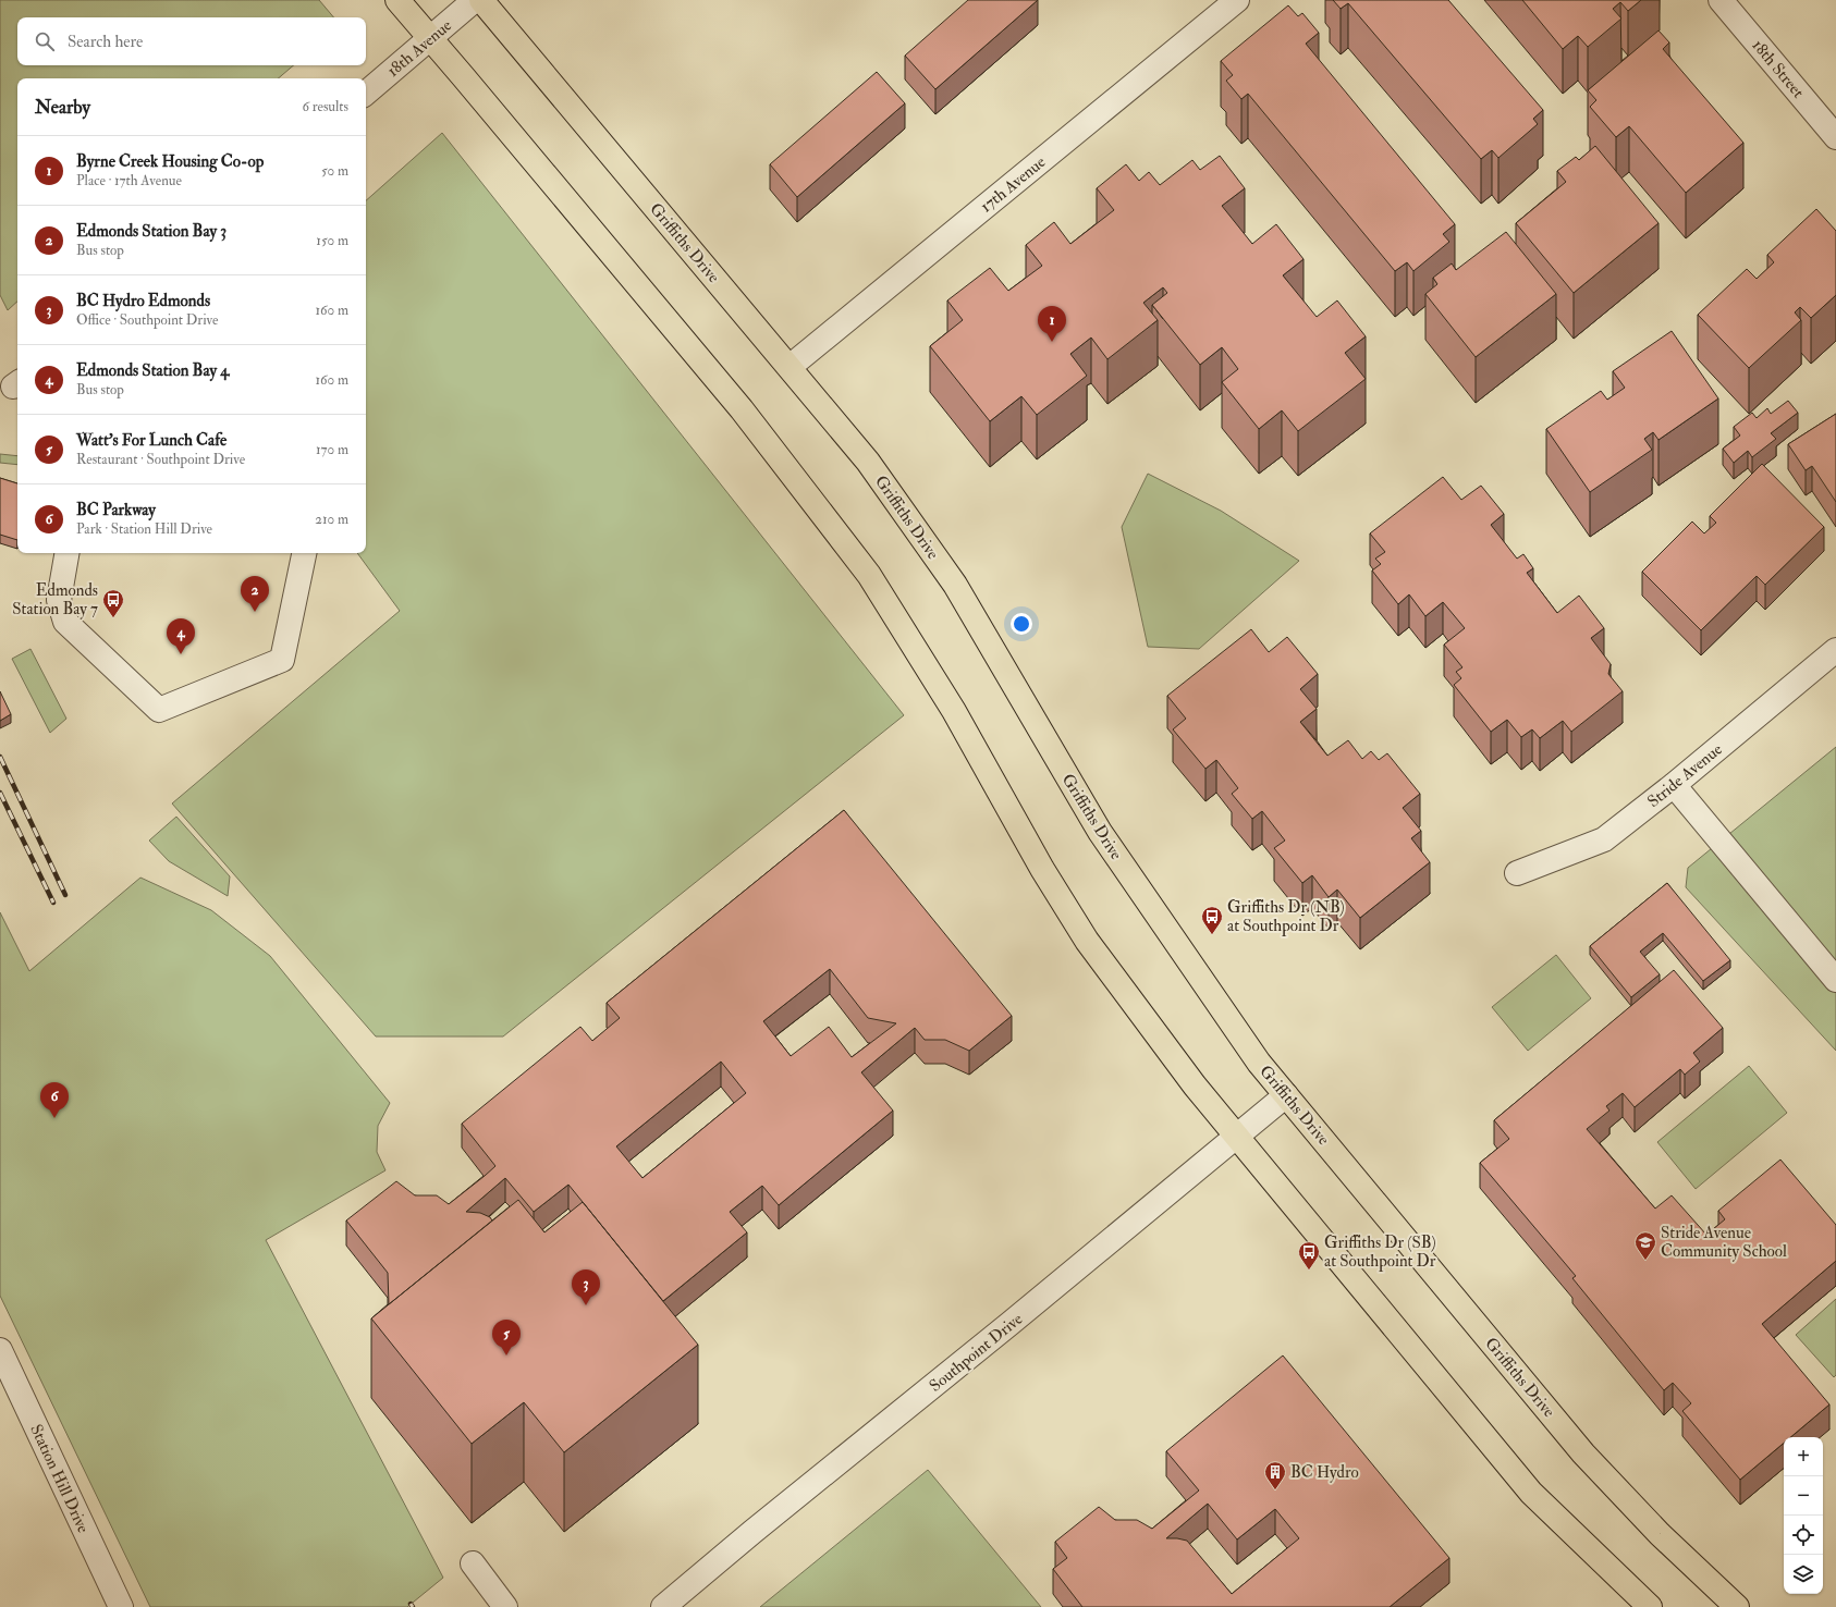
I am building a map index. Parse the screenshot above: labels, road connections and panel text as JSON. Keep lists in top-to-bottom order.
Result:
{
  "streets": {
    "main road": ["Griffiths Drive"],
    "street": [
      "18th Avenue",
      "18th Street",
      "17th Avenue",
      "Stride Avenue",
      "Southpoint Drive",
      "Station Hill Drive"
    ]
  },
  "crossings": [
    ["17th Avenue", "Griffiths Drive"],
    ["Griffiths Drive", "Southpoint Drive"]
  ],
  "places": {
    "bus stop": ["Edmonds Station Bay 7", "Griffiths Dr (NB) at Southpoint Dr", "Griffiths Dr (SB) at Southpoint Dr"],
    "school or university": ["Stride Avenue Community School"],
    "building": ["BC Hydro"]
  },
  "page": {
    "search": "Search here",
    "heading": ["Nearby", "6 results"],
    "list": [
      {
        "mark": "1",
        "name": "Byrne Creek Housing Co-op",
        "note": "Place · 17th Avenue",
        "value": "50 m"
      },
      {
        "mark": "2",
        "name": "Edmonds Station Bay 3",
        "note": "Bus stop",
        "value": "150 m"
      },
      {
        "mark": "3",
        "name": "BC Hydro Edmonds",
        "note": "Office · Southpoint Drive",
        "value": "160 m"
      },
      {
        "mark": "4",
        "name": "Edmonds Station Bay 4",
        "note": "Bus stop",
        "value": "160 m"
      },
      {
        "mark": "5",
        "name": "Watt's For Lunch Cafe",
        "note": "Restaurant · Southpoint Drive",
        "value": "170 m"
      },
      {
        "mark": "6",
        "name": "BC Parkway",
        "note": "Park · Station Hill Drive",
        "value": "210 m"
      }
    ],
    "pins": [
      "1",
      "2",
      "4",
      "6",
      "3",
      "5"
    ],
    "map_buttons": ["+", "−"]
  }
}
